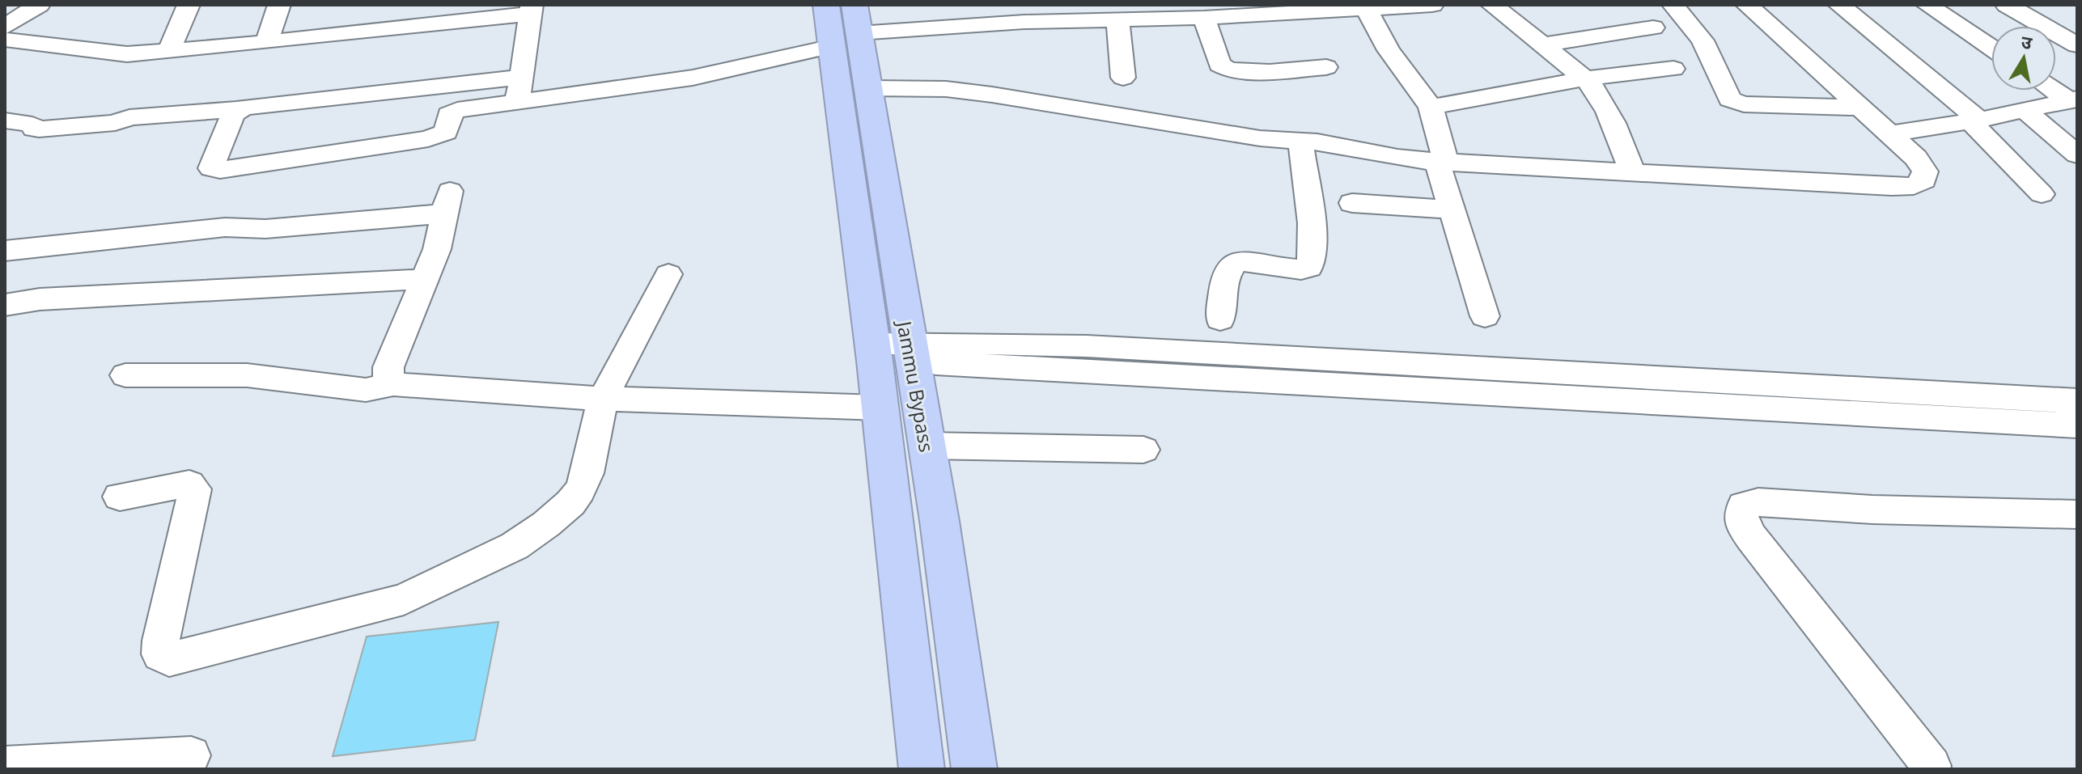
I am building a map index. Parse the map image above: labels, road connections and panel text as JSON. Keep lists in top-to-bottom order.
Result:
{
  "streets": {
    "highway": ["Jammu Bypass"]
  },
  "north": "top"
}
